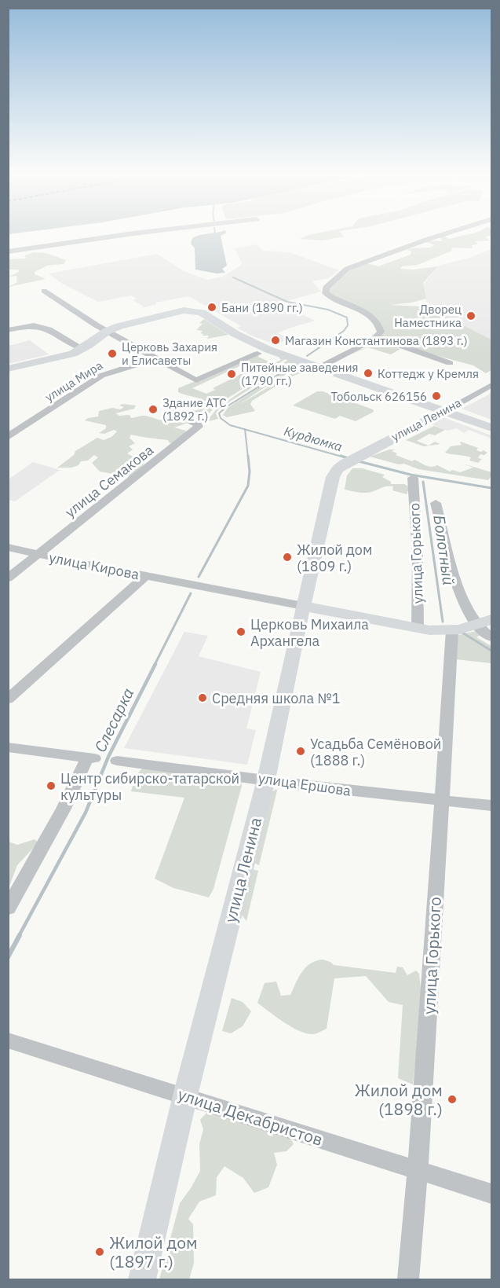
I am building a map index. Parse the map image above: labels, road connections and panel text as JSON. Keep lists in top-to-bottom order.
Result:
{
  "streets": {
    "main road": ["улица Ленина"],
    "street": [
      "улица Мира",
      "улица Семакова",
      "улица Горького",
      "улица Кирова",
      "улица Ершова",
      "улица Декабристов"
    ]
  },
  "crossings": [
    ["улица Ленина", "улица Кирова"],
    ["улица Ленина", "улица Ершова"],
    ["улица Ленина", "улица Декабристов"],
    ["улица Семакова", "улица Кирова"],
    ["улица Горького", "улица Ершова"],
    ["улица Горького", "улица Декабристов"]
  ],
  "water": ["Курдюмка", "Болотный", "Слесарка"],
  "places": [
    "Бани (1890 гг.)",
    "Дворец Наместника",
    "Магазин Константинова (1893 г.)",
    "Церковь Захария и Елисаветы",
    "Коттедж у Кремля",
    "Питейные заведения (1790 гг.)",
    "Тобольск 626156",
    "Здание АТС (1892 г.)",
    "Жилой дом (1809 г.)",
    "Церковь Михаила Архангела",
    "Средняя школа №1",
    "Усадьба Семёновой (1888 г.)",
    "Центр сибирско-татарской культуры",
    "Жилой дом (1898 г.)",
    "Жилой дом (1897 г.)"
  ]
}
